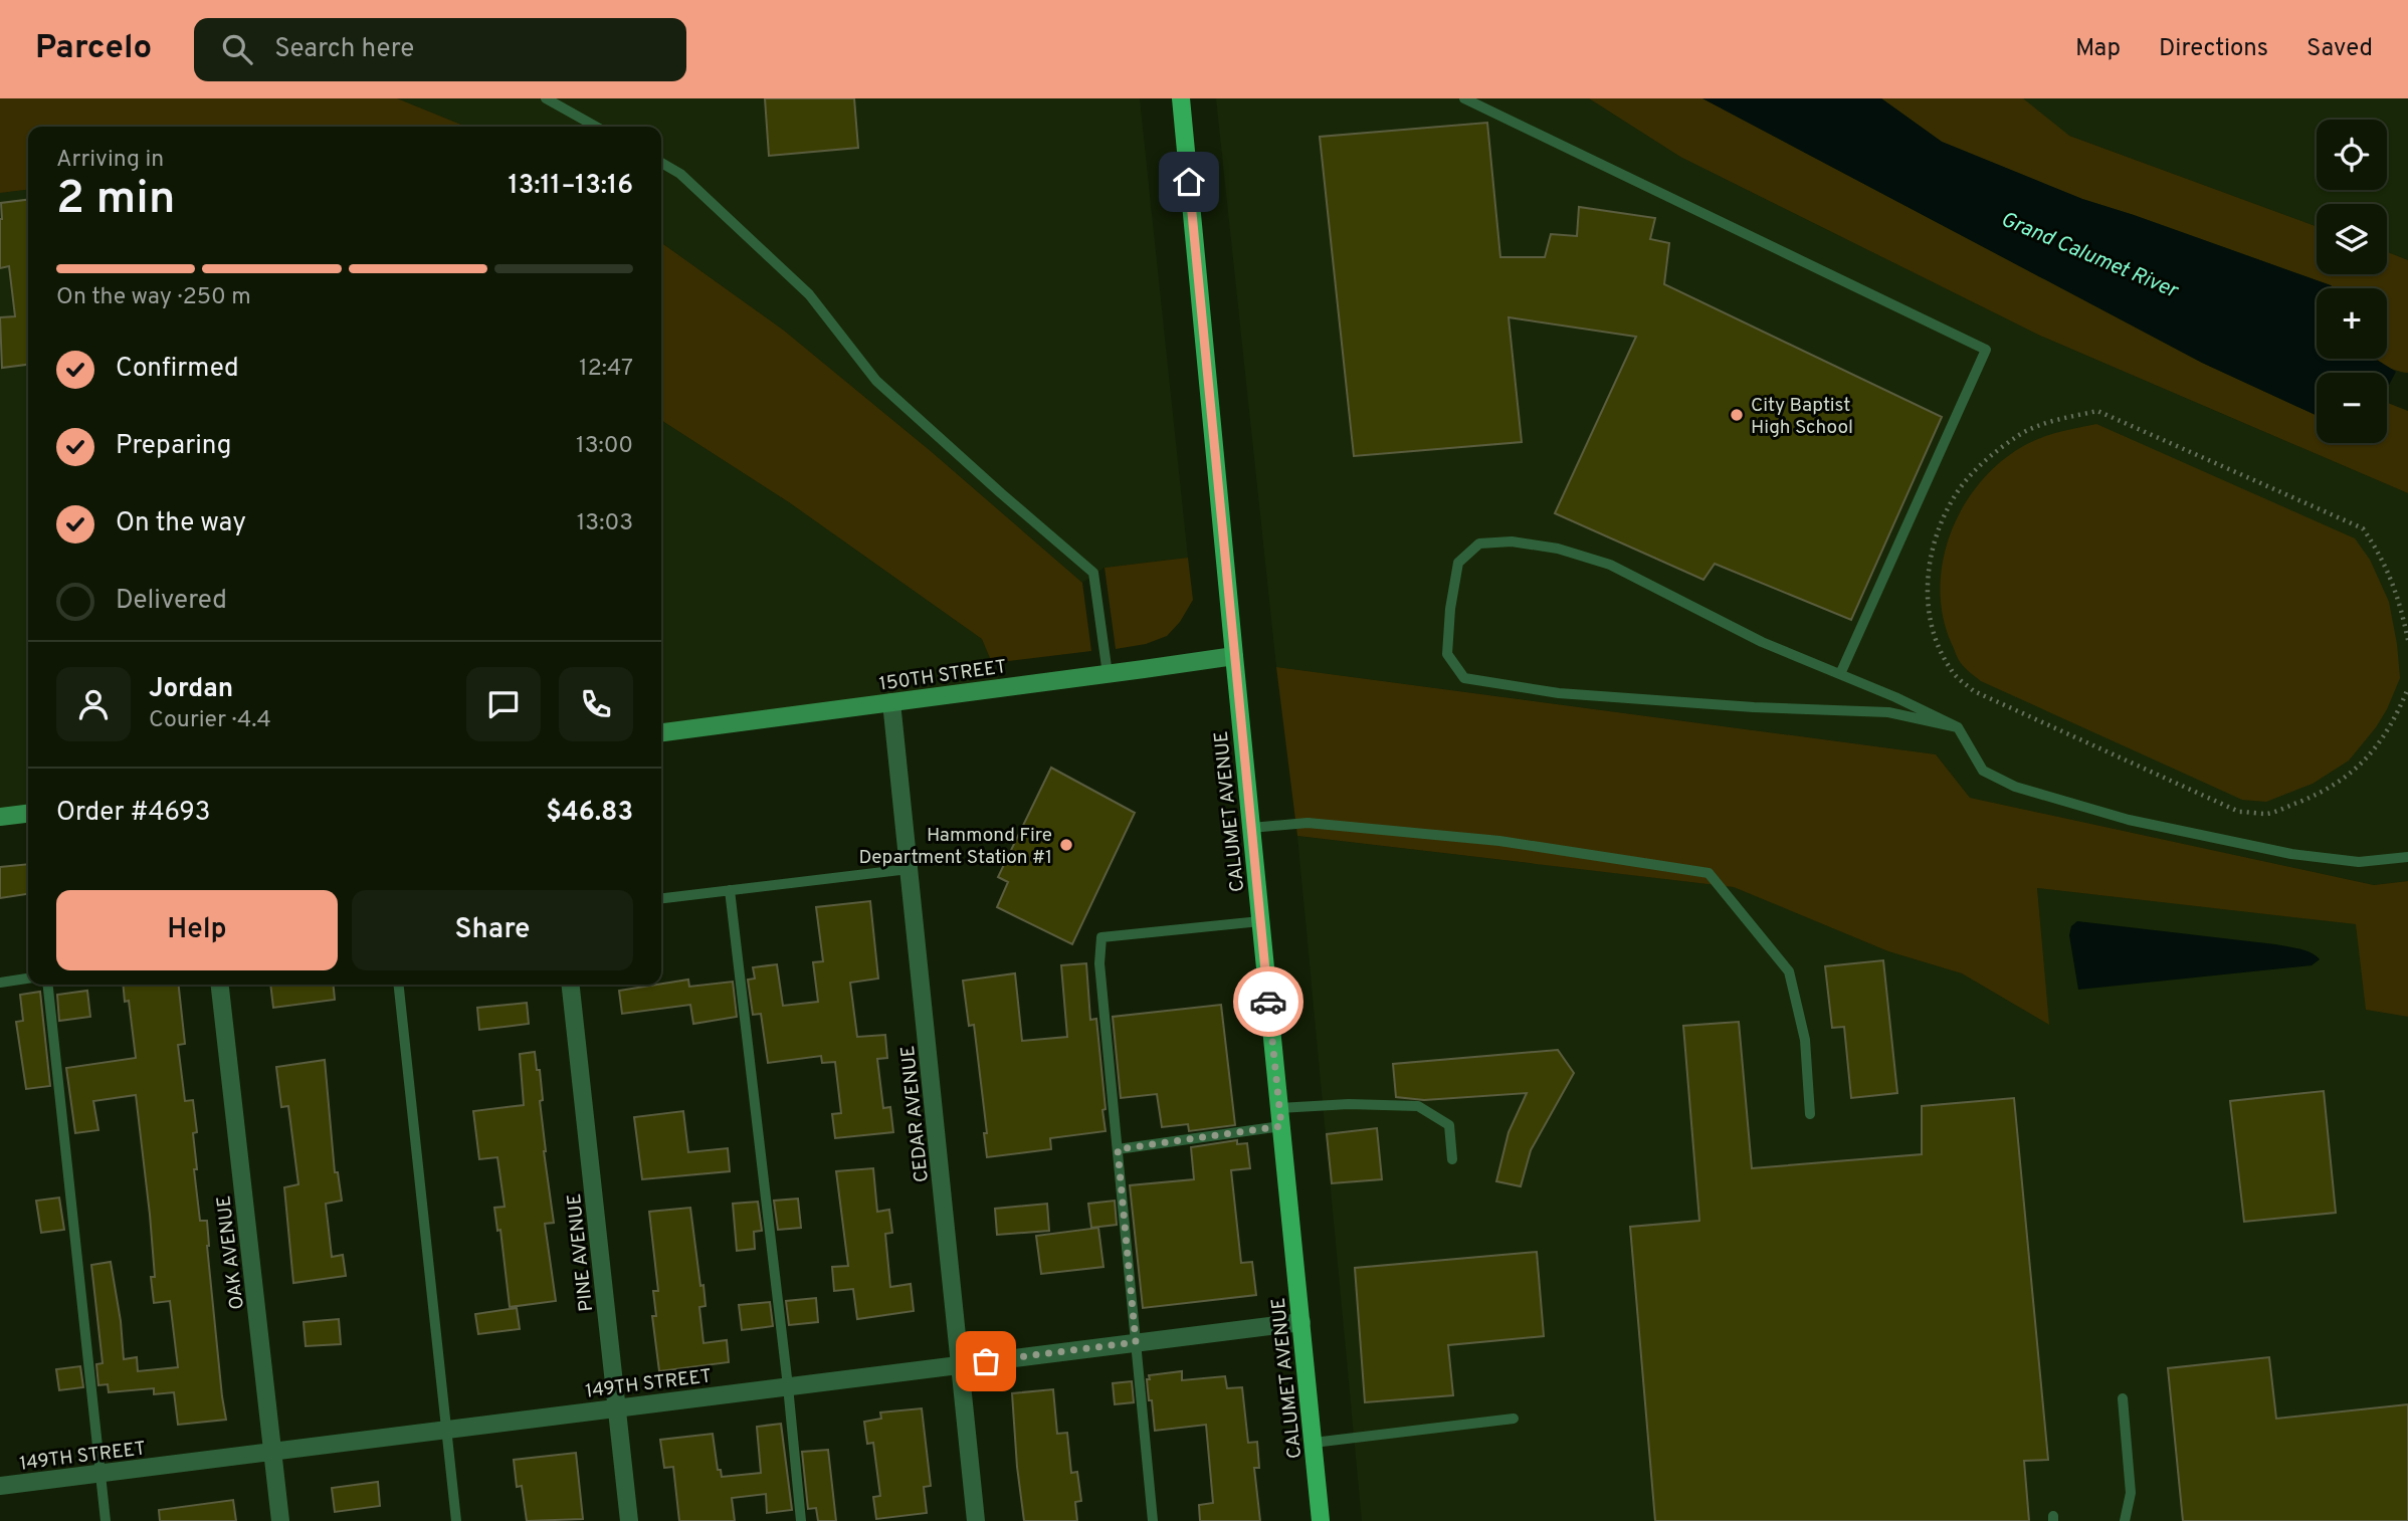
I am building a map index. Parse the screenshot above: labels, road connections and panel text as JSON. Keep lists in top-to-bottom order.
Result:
{
  "streets": {
    "main road": ["CALUMET AVENUE"],
    "street": [
      "150TH STREET",
      "CEDAR AVENUE",
      "OAK AVENUE",
      "PINE AVENUE",
      "149TH STREET"
    ]
  },
  "crossings": [
    ["150TH STREET", "CALUMET AVENUE"],
    ["150TH STREET", "CEDAR AVENUE"],
    ["CALUMET AVENUE", "149TH STREET"],
    ["CEDAR AVENUE", "149TH STREET"],
    ["OAK AVENUE", "149TH STREET"],
    ["PINE AVENUE", "149TH STREET"]
  ],
  "water": ["Grand Calumet River"],
  "places": ["City Baptist High School", "Hammond Fire Department Station #1"],
  "page": {
    "header": "Parcelo",
    "search": "Search here",
    "nav": ["Map", "Directions", "Saved"],
    "map_buttons": ["+", "−"],
    "heading": ["2 min", "Arriving in", "13:11–13:16"],
    "panel": [
      "Jordan",
      "Courier · 4.4",
      "Order #4693",
      "$46.83"
    ],
    "bar": "On the way · 250 m",
    "list": [
      ["Confirmed", "12:47"],
      ["Preparing", "13:00"],
      ["On the way", "13:03"],
      "Delivered"
    ],
    "buttons": ["Help", "Share"]
  }
}
